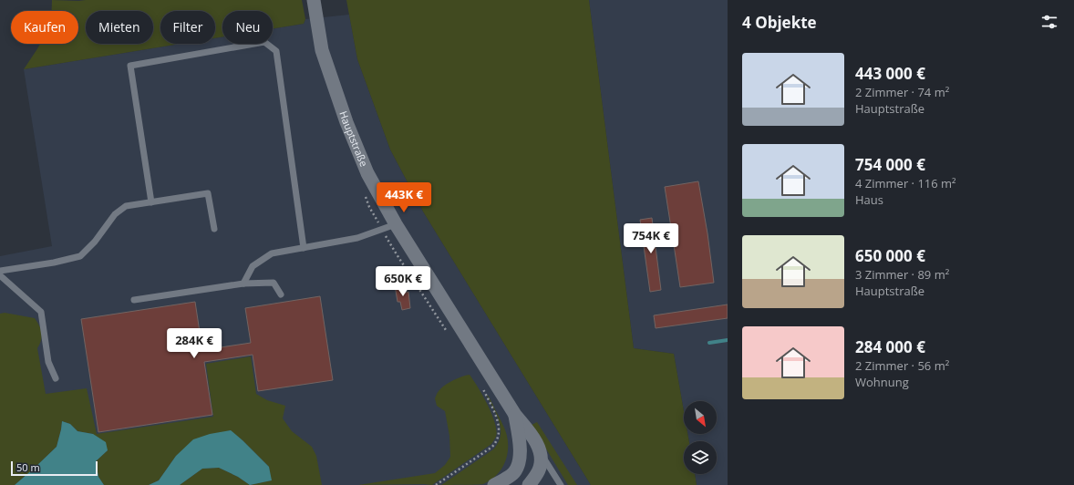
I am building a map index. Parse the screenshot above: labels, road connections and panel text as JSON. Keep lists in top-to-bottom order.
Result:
{
  "streets": {
    "street": ["Hauptstraße"]
  },
  "scale_bar": "50 m",
  "north": "bottom right",
  "page": {
    "heading": "4 Objekte",
    "chip": [
      "Kaufen",
      "Mieten",
      "Filter",
      "Neu"
    ],
    "list": [
      {
        "name": "443 000 €",
        "note": "2 Zimmer · 74 m² · Hauptstraße"
      },
      {
        "name": "754 000 €",
        "note": "4 Zimmer · 116 m² · Haus"
      },
      {
        "name": "650 000 €",
        "note": "3 Zimmer · 89 m² · Hauptstraße"
      },
      {
        "name": "284 000 €",
        "note": "2 Zimmer · 56 m² · Wohnung"
      }
    ],
    "price": [
      "443K €",
      "754K €",
      "650K €",
      "284K €"
    ],
    "scale": "50 m"
  }
}
